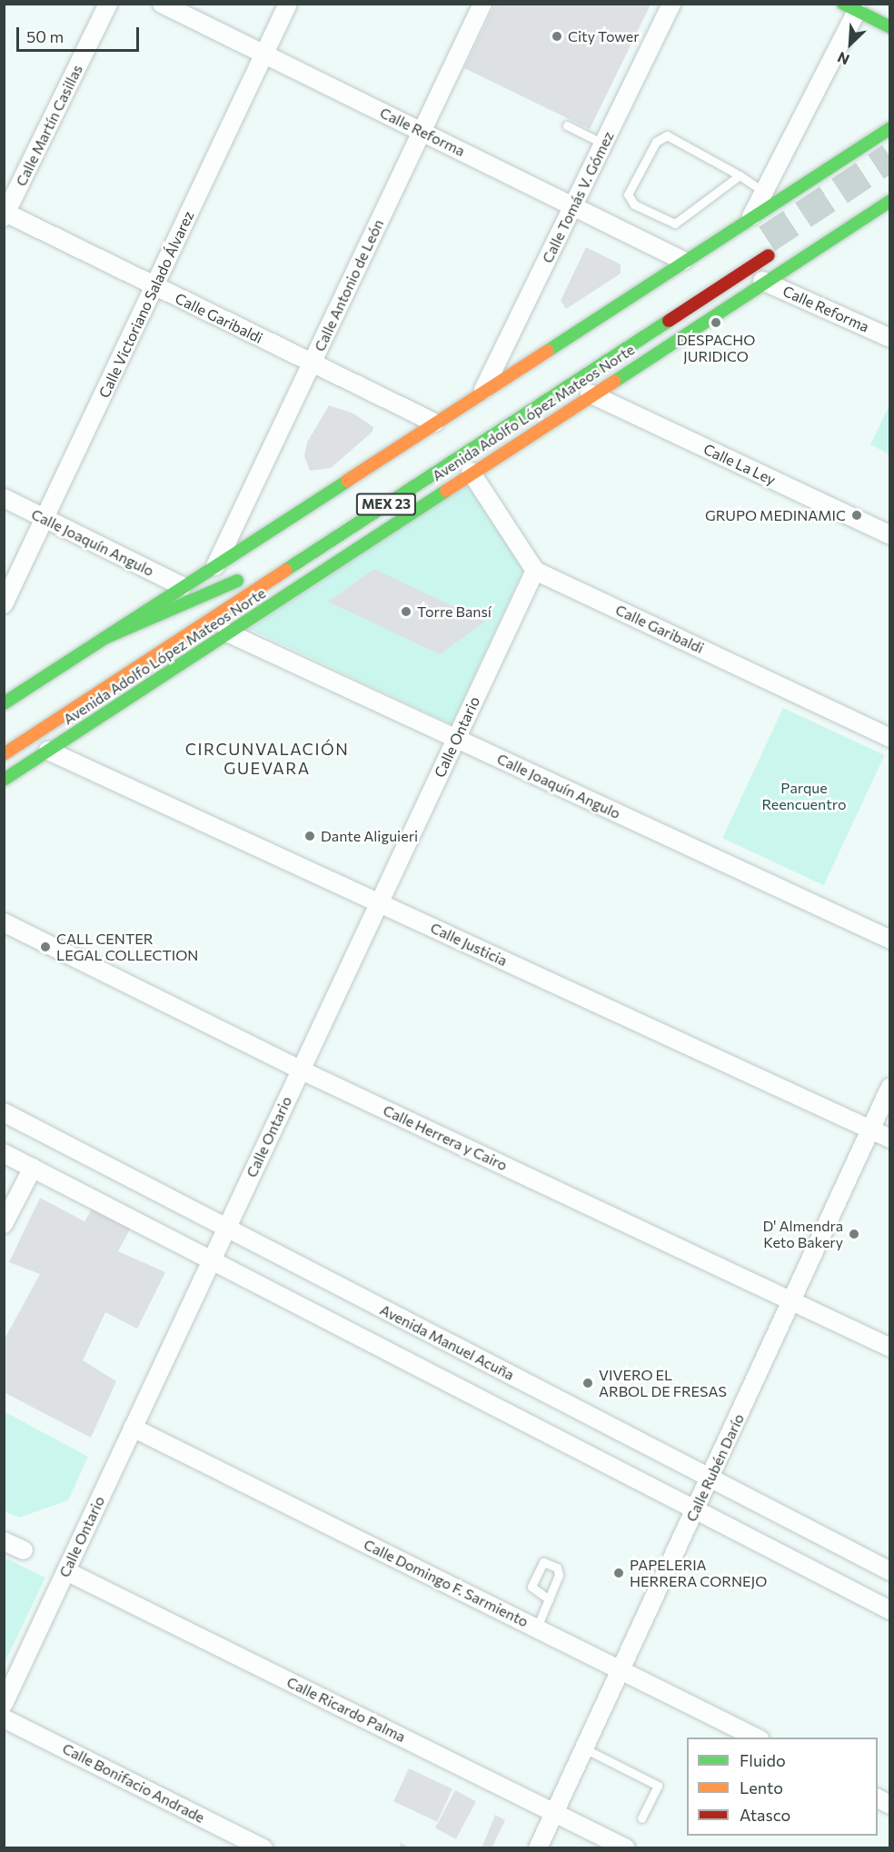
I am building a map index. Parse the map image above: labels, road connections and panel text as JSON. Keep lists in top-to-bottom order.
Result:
{
  "streets": {
    "main road": ["Avenida Adolfo López Mateos Norte", "MEX 23"],
    "street": [
      "Calle Martín Casillas",
      "Calle Reforma",
      "Calle Tomás V. Gómez",
      "Calle Antonio de León",
      "Calle Victoriano Salado Álvarez",
      "Calle Garibaldi",
      "Calle La Ley",
      "Calle Joaquín Angulo",
      "Calle Ontario",
      "Calle Justicia",
      "Calle Herrera y Cairo",
      "Avenida Manuel Acuña",
      "Calle Rubén Darío",
      "Calle Domingo F. Sarmiento",
      "Calle Ricardo Palma",
      "Calle Bonifacio Andrade"
    ]
  },
  "crossings": [
    ["Calle Martín Casillas", "Calle Garibaldi"],
    ["Calle Reforma", "Calle Tomás V. Gómez"],
    ["Calle Reforma", "Calle Antonio de León"],
    ["Calle Reforma", "Calle Victoriano Salado Álvarez"],
    ["Calle Reforma", "Avenida Adolfo López Mateos Norte"],
    ["Calle Antonio de León", "Calle Garibaldi"],
    ["Calle Victoriano Salado Álvarez", "Calle Garibaldi"],
    ["Calle Victoriano Salado Álvarez", "Calle Joaquín Angulo"],
    ["Calle Garibaldi", "Calle Ontario"],
    ["Avenida Adolfo López Mateos Norte", "Calle La Ley"],
    ["Avenida Adolfo López Mateos Norte", "Calle Joaquín Angulo"],
    ["Avenida Adolfo López Mateos Norte", "Calle Justicia"],
    ["Calle Joaquín Angulo", "Calle Ontario"],
    ["Calle Ontario", "Calle Justicia"],
    ["Calle Ontario", "Calle Herrera y Cairo"],
    ["Calle Ontario", "Avenida Manuel Acuña"],
    ["Calle Ontario", "Calle Domingo F. Sarmiento"],
    ["Calle Ontario", "Calle Ricardo Palma"],
    ["Calle Justicia", "Calle Rubén Darío"],
    ["Calle Herrera y Cairo", "Calle Rubén Darío"],
    ["Avenida Manuel Acuña", "Calle Rubén Darío"],
    ["Calle Rubén Darío", "Calle Domingo F. Sarmiento"],
    ["Calle Rubén Darío", "Calle Ricardo Palma"]
  ],
  "districts": ["CIRCUNVALACIÓN GUEVARA"],
  "parks": ["Parque Reencuentro"],
  "places": [
    "City Tower",
    "DESPACHO JURIDICO",
    "GRUPO MEDINAMIC",
    "Torre Bansí",
    "Dante Aliguieri",
    "CALL CENTER LEGAL COLLECTION",
    "D' Almendra Keto Bakery",
    "VIVERO EL ARBOL DE FRESAS",
    "PAPELERIA HERRERA CORNEJO"
  ],
  "legend": ["Fluido", "Lento", "Atasco"],
  "scale_bar": "50 m",
  "north": "bottom left"
}
